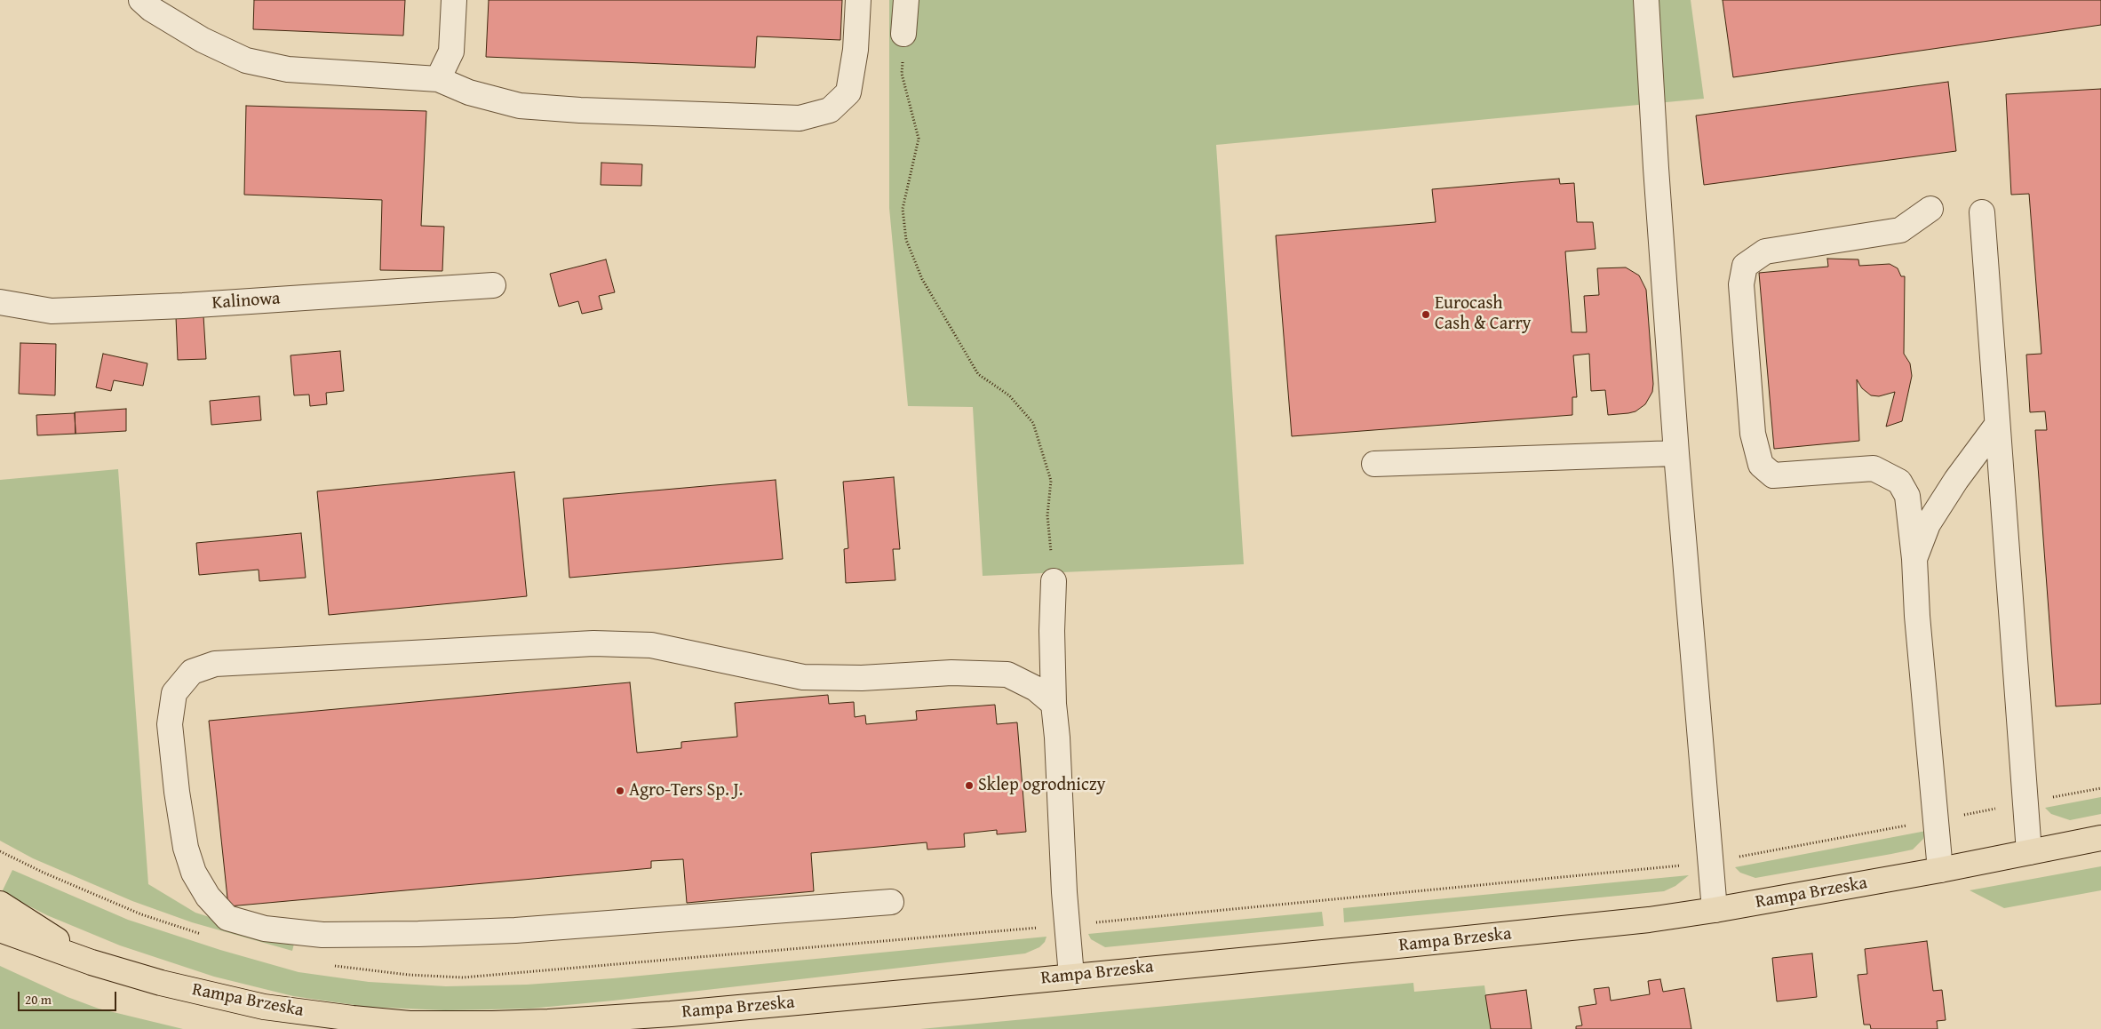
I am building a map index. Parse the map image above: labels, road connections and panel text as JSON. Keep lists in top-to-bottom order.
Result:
{
  "streets": {
    "highway": ["Rampa Brzeska"],
    "street": ["Kalinowa"]
  },
  "places": ["Eurocash Cash & Carry", "Sklep ogrodniczy", "Agro-Ters Sp. J."],
  "scale_bar": "20 m"
}
